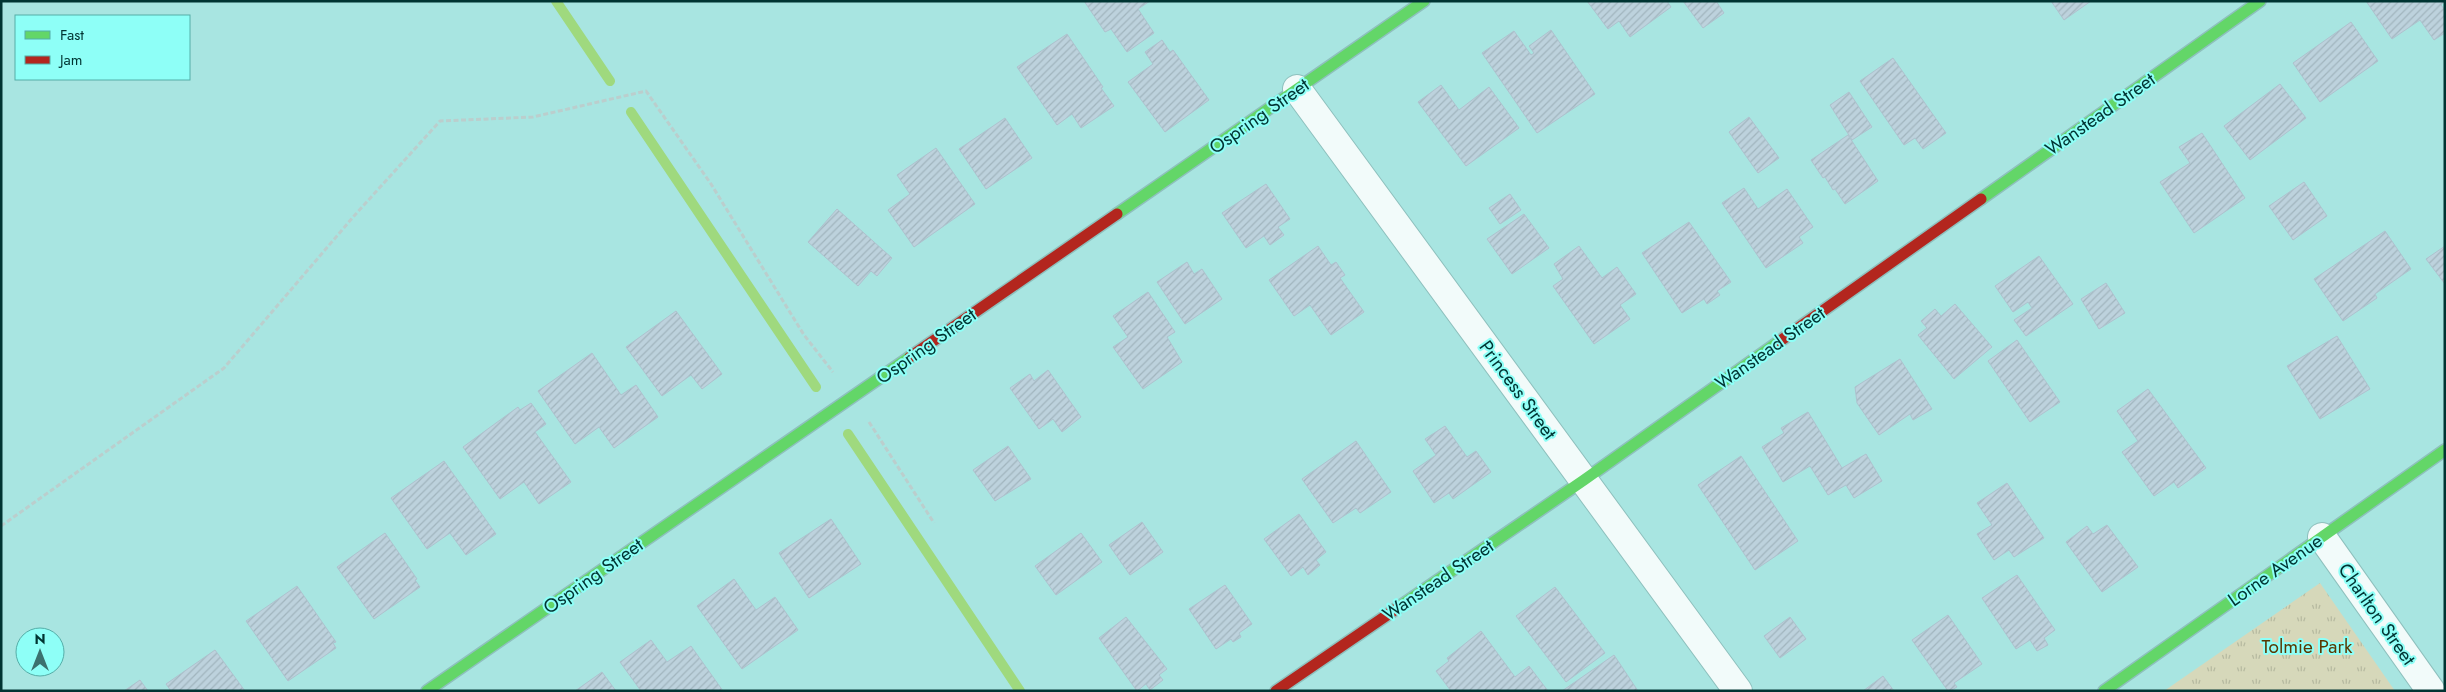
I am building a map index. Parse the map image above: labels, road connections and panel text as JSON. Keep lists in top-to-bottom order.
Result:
{
  "streets": {
    "street": [
      "Wanstead Street",
      "Ospring Street",
      "Princess Street",
      "Lorne Avenue",
      "Charlton Street"
    ]
  },
  "crossings": [
    ["Wanstead Street", "Princess Street"],
    ["Ospring Street", "Princess Street"],
    ["Lorne Avenue", "Charlton Street"]
  ],
  "parks": ["Tolmie Park"],
  "legend": ["Fast", "Jam"],
  "north": "top"
}
